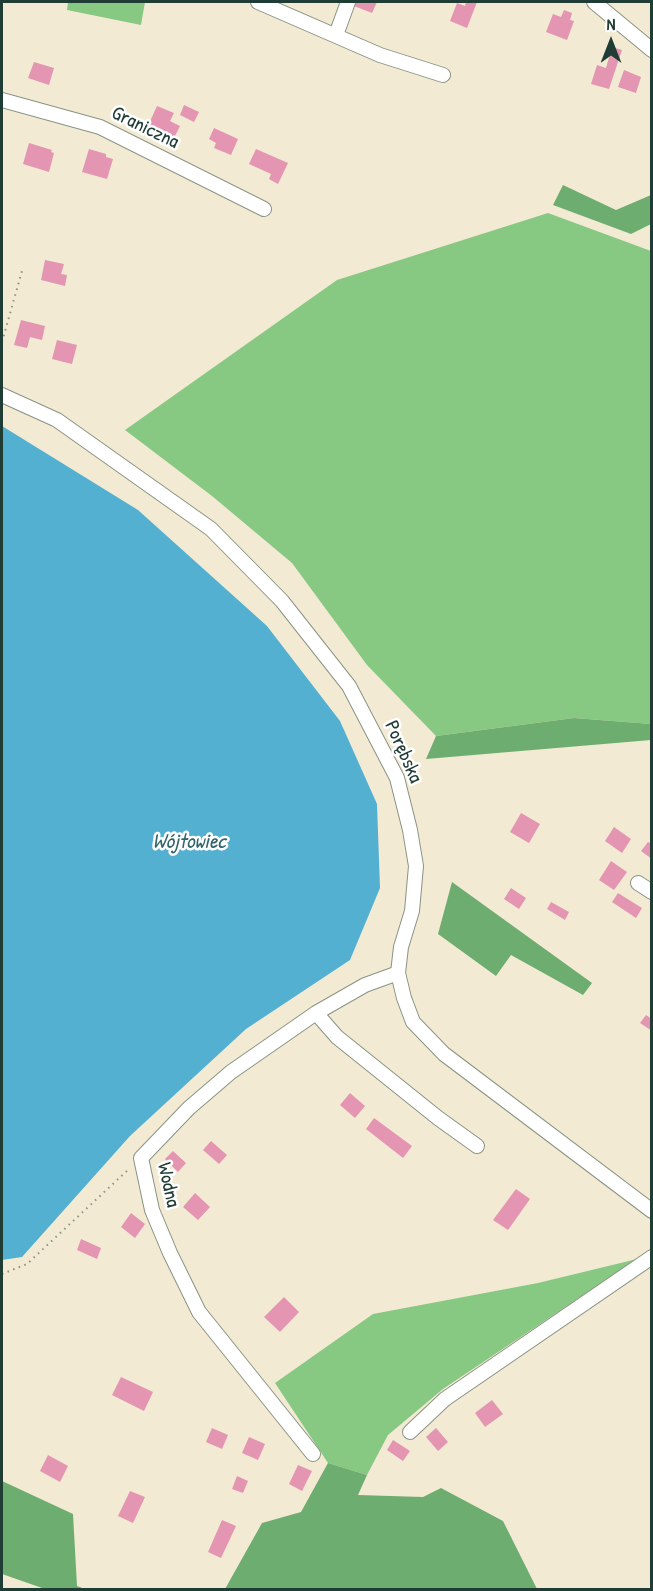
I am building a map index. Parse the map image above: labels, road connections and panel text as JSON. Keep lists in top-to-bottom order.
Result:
{
  "streets": {
    "street": ["Graniczna", "Porębska", "Wodna"]
  },
  "crossings": [
    ["Porębska", "Wodna"]
  ],
  "water": ["Wójtowiec"],
  "north": "top"
}
